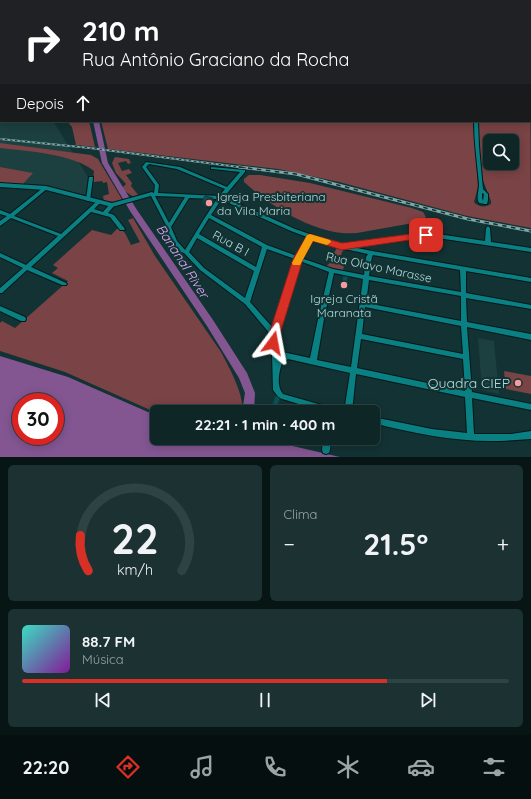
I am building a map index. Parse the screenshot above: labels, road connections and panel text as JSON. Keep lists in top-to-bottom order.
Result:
{
  "streets": {
    "street": ["Rua B I", "Rua Olavo Marasse"]
  },
  "water": ["Bananal River"],
  "places": ["Igreja Presbiteriana da Vila Maria", "Igreja Cristã Maranata", "Quadra CIEP"],
  "page": {
    "turn": ["210 m", "Rua Antônio Graciano da Rocha"],
    "then": "Depois",
    "limit": "30",
    "trip": "22:21 · 1 min · 400 m",
    "tile": "Clima",
    "heat": ["−", "21.5°", "+"],
    "song": ["88.7 FM", "Música"],
    "tabs": "22:20",
    "gauge": ["22", "km/h"]
  }
}
